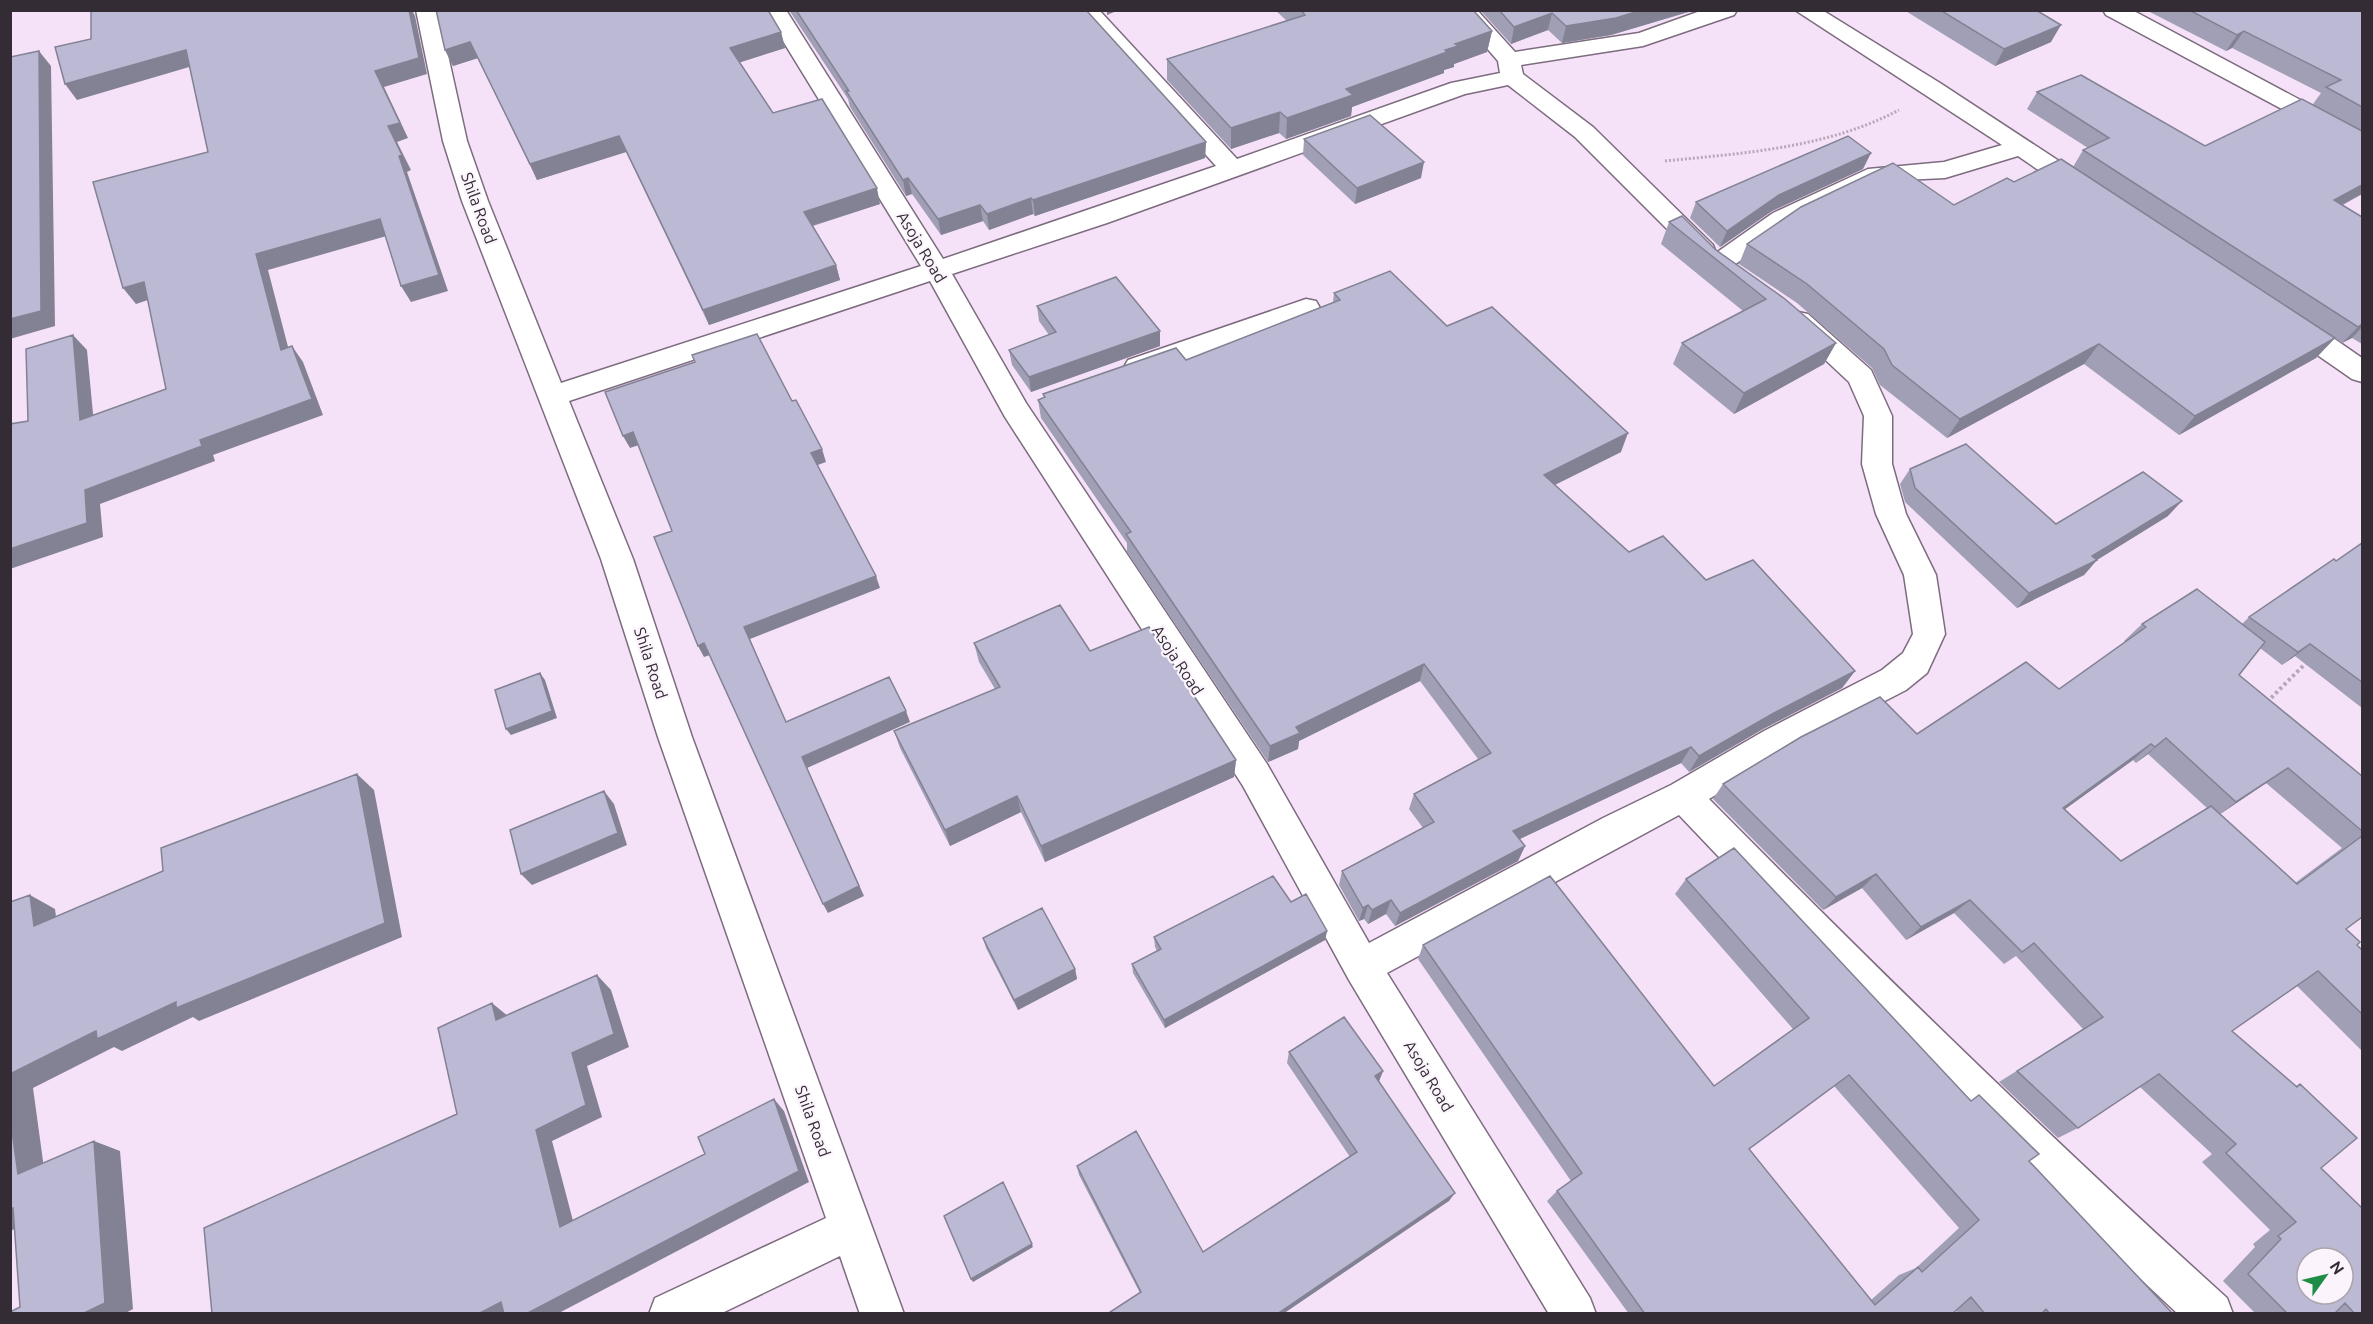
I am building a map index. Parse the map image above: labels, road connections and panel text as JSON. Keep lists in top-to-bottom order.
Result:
{
  "streets": {
    "street": ["Shila Road", "Asoja Road"]
  },
  "north": "top right"
}
